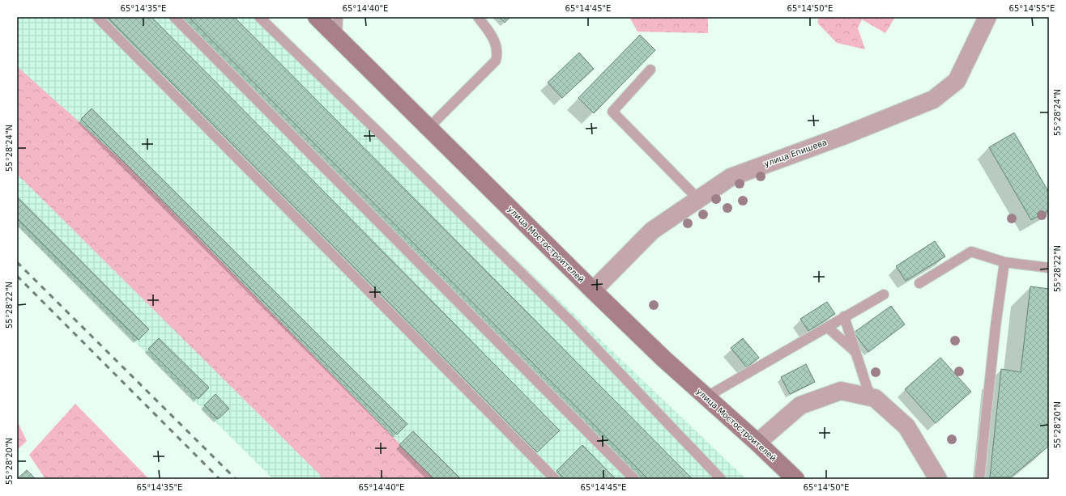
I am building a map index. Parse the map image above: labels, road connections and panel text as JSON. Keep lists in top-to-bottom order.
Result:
{
  "streets": {
    "main road": ["улица Мостостроителей"],
    "street": ["улица Епишева"]
  },
  "crossings": [
    ["улица Епишева", "улица Мостостроителей"]
  ],
  "coordinates": [
    "65°14'35\"E",
    "65°14'40\"E",
    "65°14'45\"E",
    "65°14'50\"E",
    "65°14'55\"E",
    "55°28'24\"N",
    "55°28'22\"N",
    "55°28'20\"N"
  ]
}
